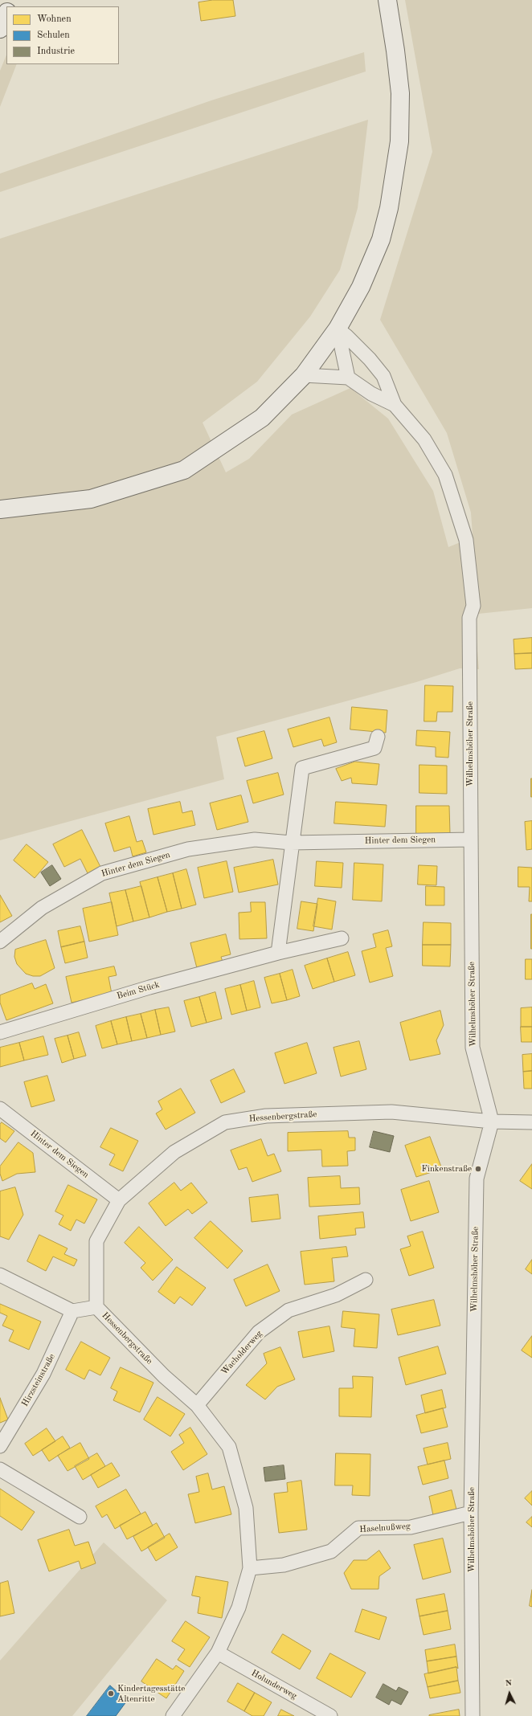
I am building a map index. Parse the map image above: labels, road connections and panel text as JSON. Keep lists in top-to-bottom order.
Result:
{
  "streets": {
    "street": [
      "Wilhelmshöher Straße",
      "Hinter dem Siegen",
      "Beim Stück",
      "Hessenbergstraße",
      "Wacholderweg",
      "Hirzsteinstraße",
      "Haselnußweg",
      "Holunderweg"
    ]
  },
  "crossings": [
    ["Wilhelmshöher Straße", "Hinter dem Siegen"],
    ["Wilhelmshöher Straße", "Hessenbergstraße"],
    ["Wilhelmshöher Straße", "Haselnußweg"],
    ["Hinter dem Siegen", "Hessenbergstraße"],
    ["Hessenbergstraße", "Wacholderweg"],
    ["Hessenbergstraße", "Haselnußweg"],
    ["Hessenbergstraße", "Holunderweg"]
  ],
  "places": ["Finkenstraße", "Kindertagesstätte Altenritte"],
  "legend": ["Wohnen", "Schulen", "Industrie"],
  "north": "top"
}
